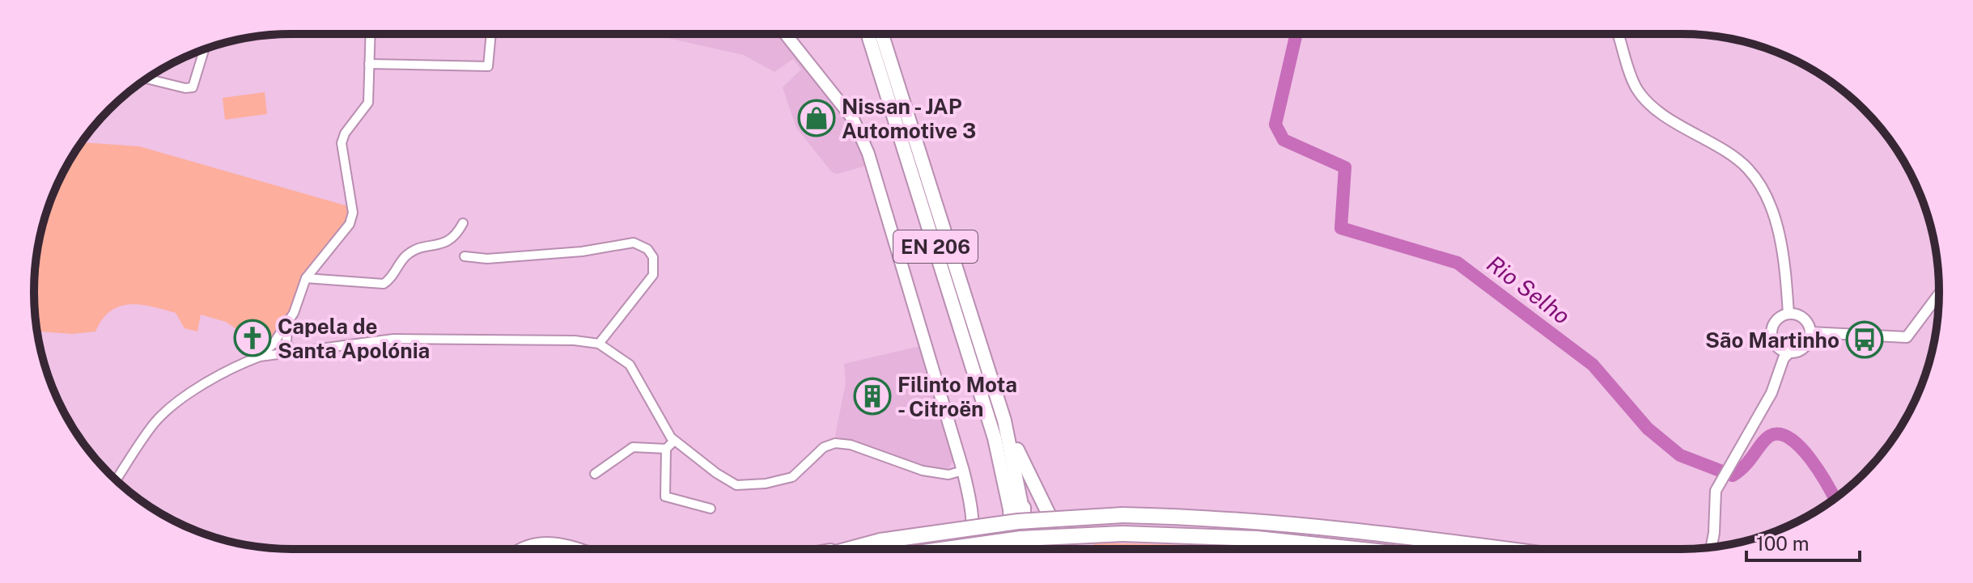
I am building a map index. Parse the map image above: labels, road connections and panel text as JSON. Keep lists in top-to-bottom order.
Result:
{
  "streets": {
    "highway": ["EN 206"]
  },
  "water": ["Rio Selho"],
  "places": {
    "shop": ["Nissan - JAP Automotive 3"],
    "church": ["Capela de Santa Apolónia"],
    "bus stop": ["São Martinho"],
    "building": ["Filinto Mota - Citroën"]
  },
  "scale_bar": "100 m"
}
